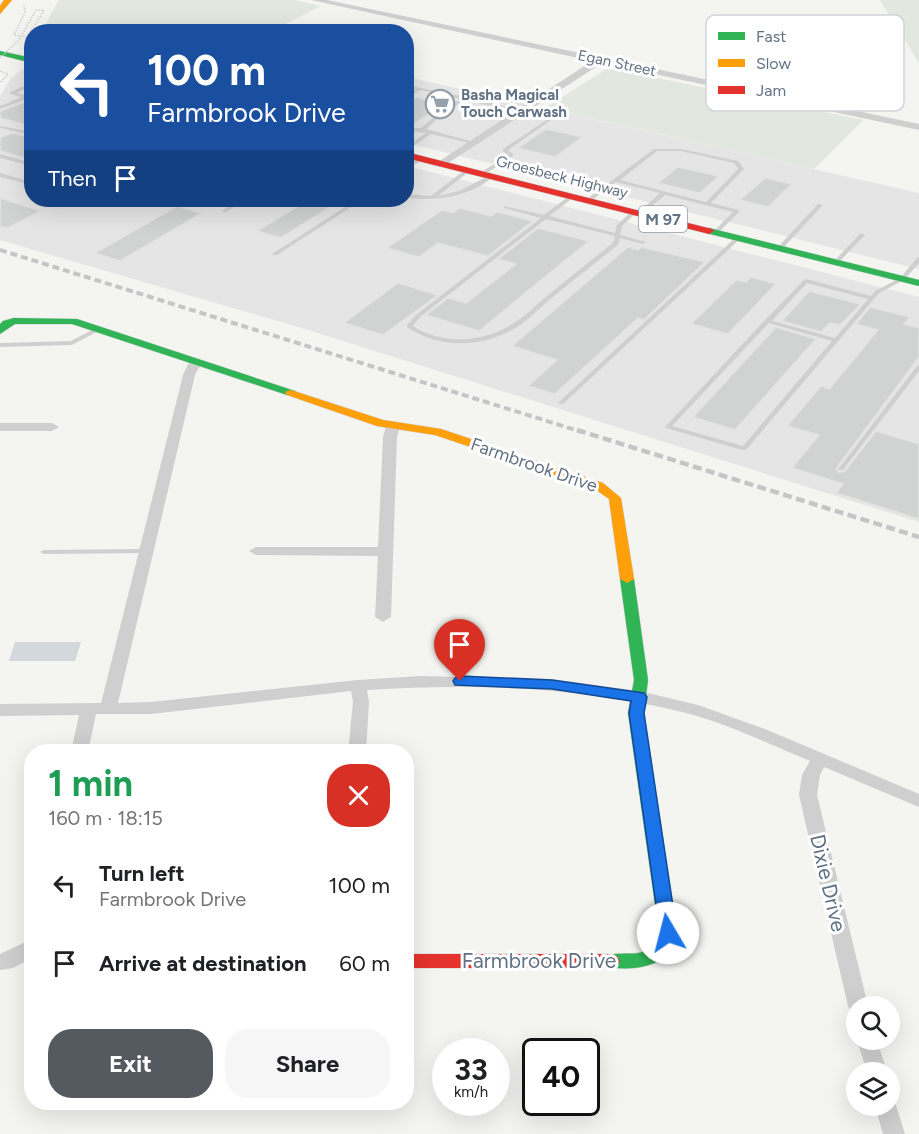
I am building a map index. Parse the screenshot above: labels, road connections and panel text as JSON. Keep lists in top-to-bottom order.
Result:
{
  "streets": {
    "street": [
      "Egan Street",
      "Groesbeck Highway",
      "M 97",
      "Farmbrook Drive",
      "Dixie Drive"
    ]
  },
  "places": {
    "supermarket": ["Basha Magical Touch Carwash"]
  },
  "legend": ["Fast", "Slow", "Jam"],
  "page": {
    "turn": ["100 m", "Farmbrook Drive"],
    "then": "Then",
    "heading": ["1 min", "160 m · 18:15"],
    "list": [
      {
        "name": "Turn left",
        "note": "Farmbrook Drive",
        "value": "100 m"
      },
      {
        "name": "Arrive at destination",
        "value": "60 m"
      }
    ],
    "buttons": ["Exit", "Share"],
    "speed": "33 km/h",
    "limit": "40"
  }
}
